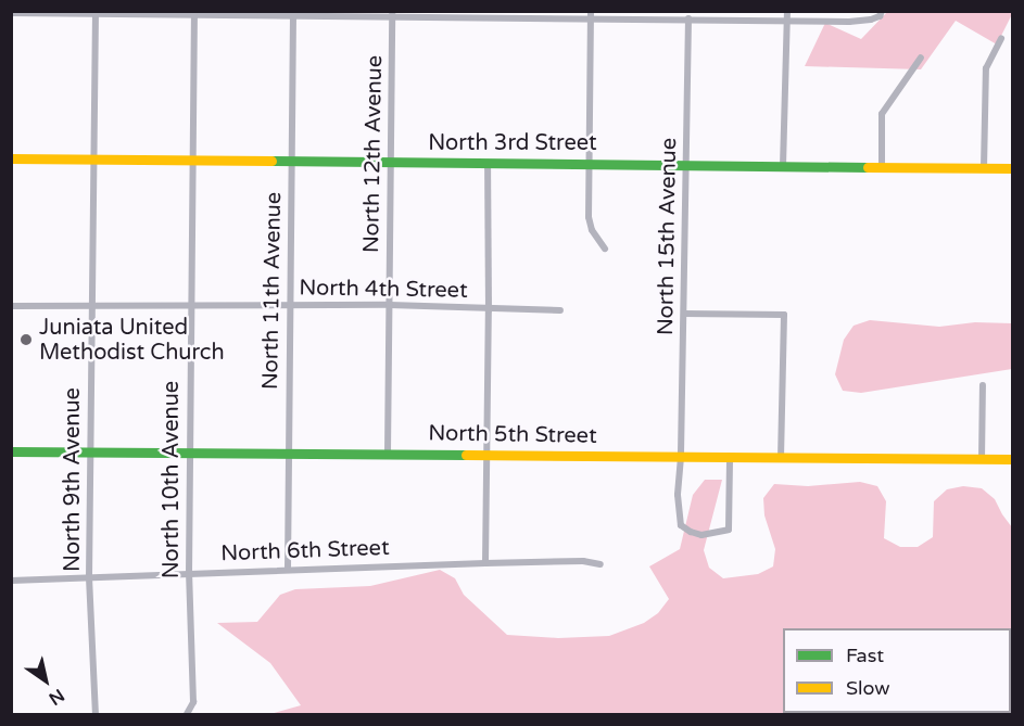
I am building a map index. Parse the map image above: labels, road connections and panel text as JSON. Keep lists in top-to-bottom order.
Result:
{
  "streets": {
    "street": [
      "North 3rd Street",
      "North 12th Avenue",
      "North 15th Avenue",
      "North 4th Street",
      "North 11th Avenue",
      "North 5th Street",
      "North 9th Avenue",
      "North 10th Avenue",
      "North 6th Street"
    ]
  },
  "crossings": [
    ["North 3rd Street", "North 12th Avenue"],
    ["North 3rd Street", "North 15th Avenue"],
    ["North 3rd Street", "North 11th Avenue"],
    ["North 3rd Street", "North 9th Avenue"],
    ["North 3rd Street", "North 10th Avenue"],
    ["North 12th Avenue", "North 4th Street"],
    ["North 12th Avenue", "North 5th Street"],
    ["North 15th Avenue", "North 5th Street"],
    ["North 4th Street", "North 11th Avenue"],
    ["North 4th Street", "North 9th Avenue"],
    ["North 4th Street", "North 10th Avenue"],
    ["North 11th Avenue", "North 5th Street"],
    ["North 11th Avenue", "North 6th Street"],
    ["North 5th Street", "North 9th Avenue"],
    ["North 5th Street", "North 10th Avenue"],
    ["North 9th Avenue", "North 6th Street"],
    ["North 10th Avenue", "North 6th Street"]
  ],
  "places": ["Juniata United Methodist Church"],
  "legend": ["Fast", "Slow"],
  "north": "bottom right"
}
